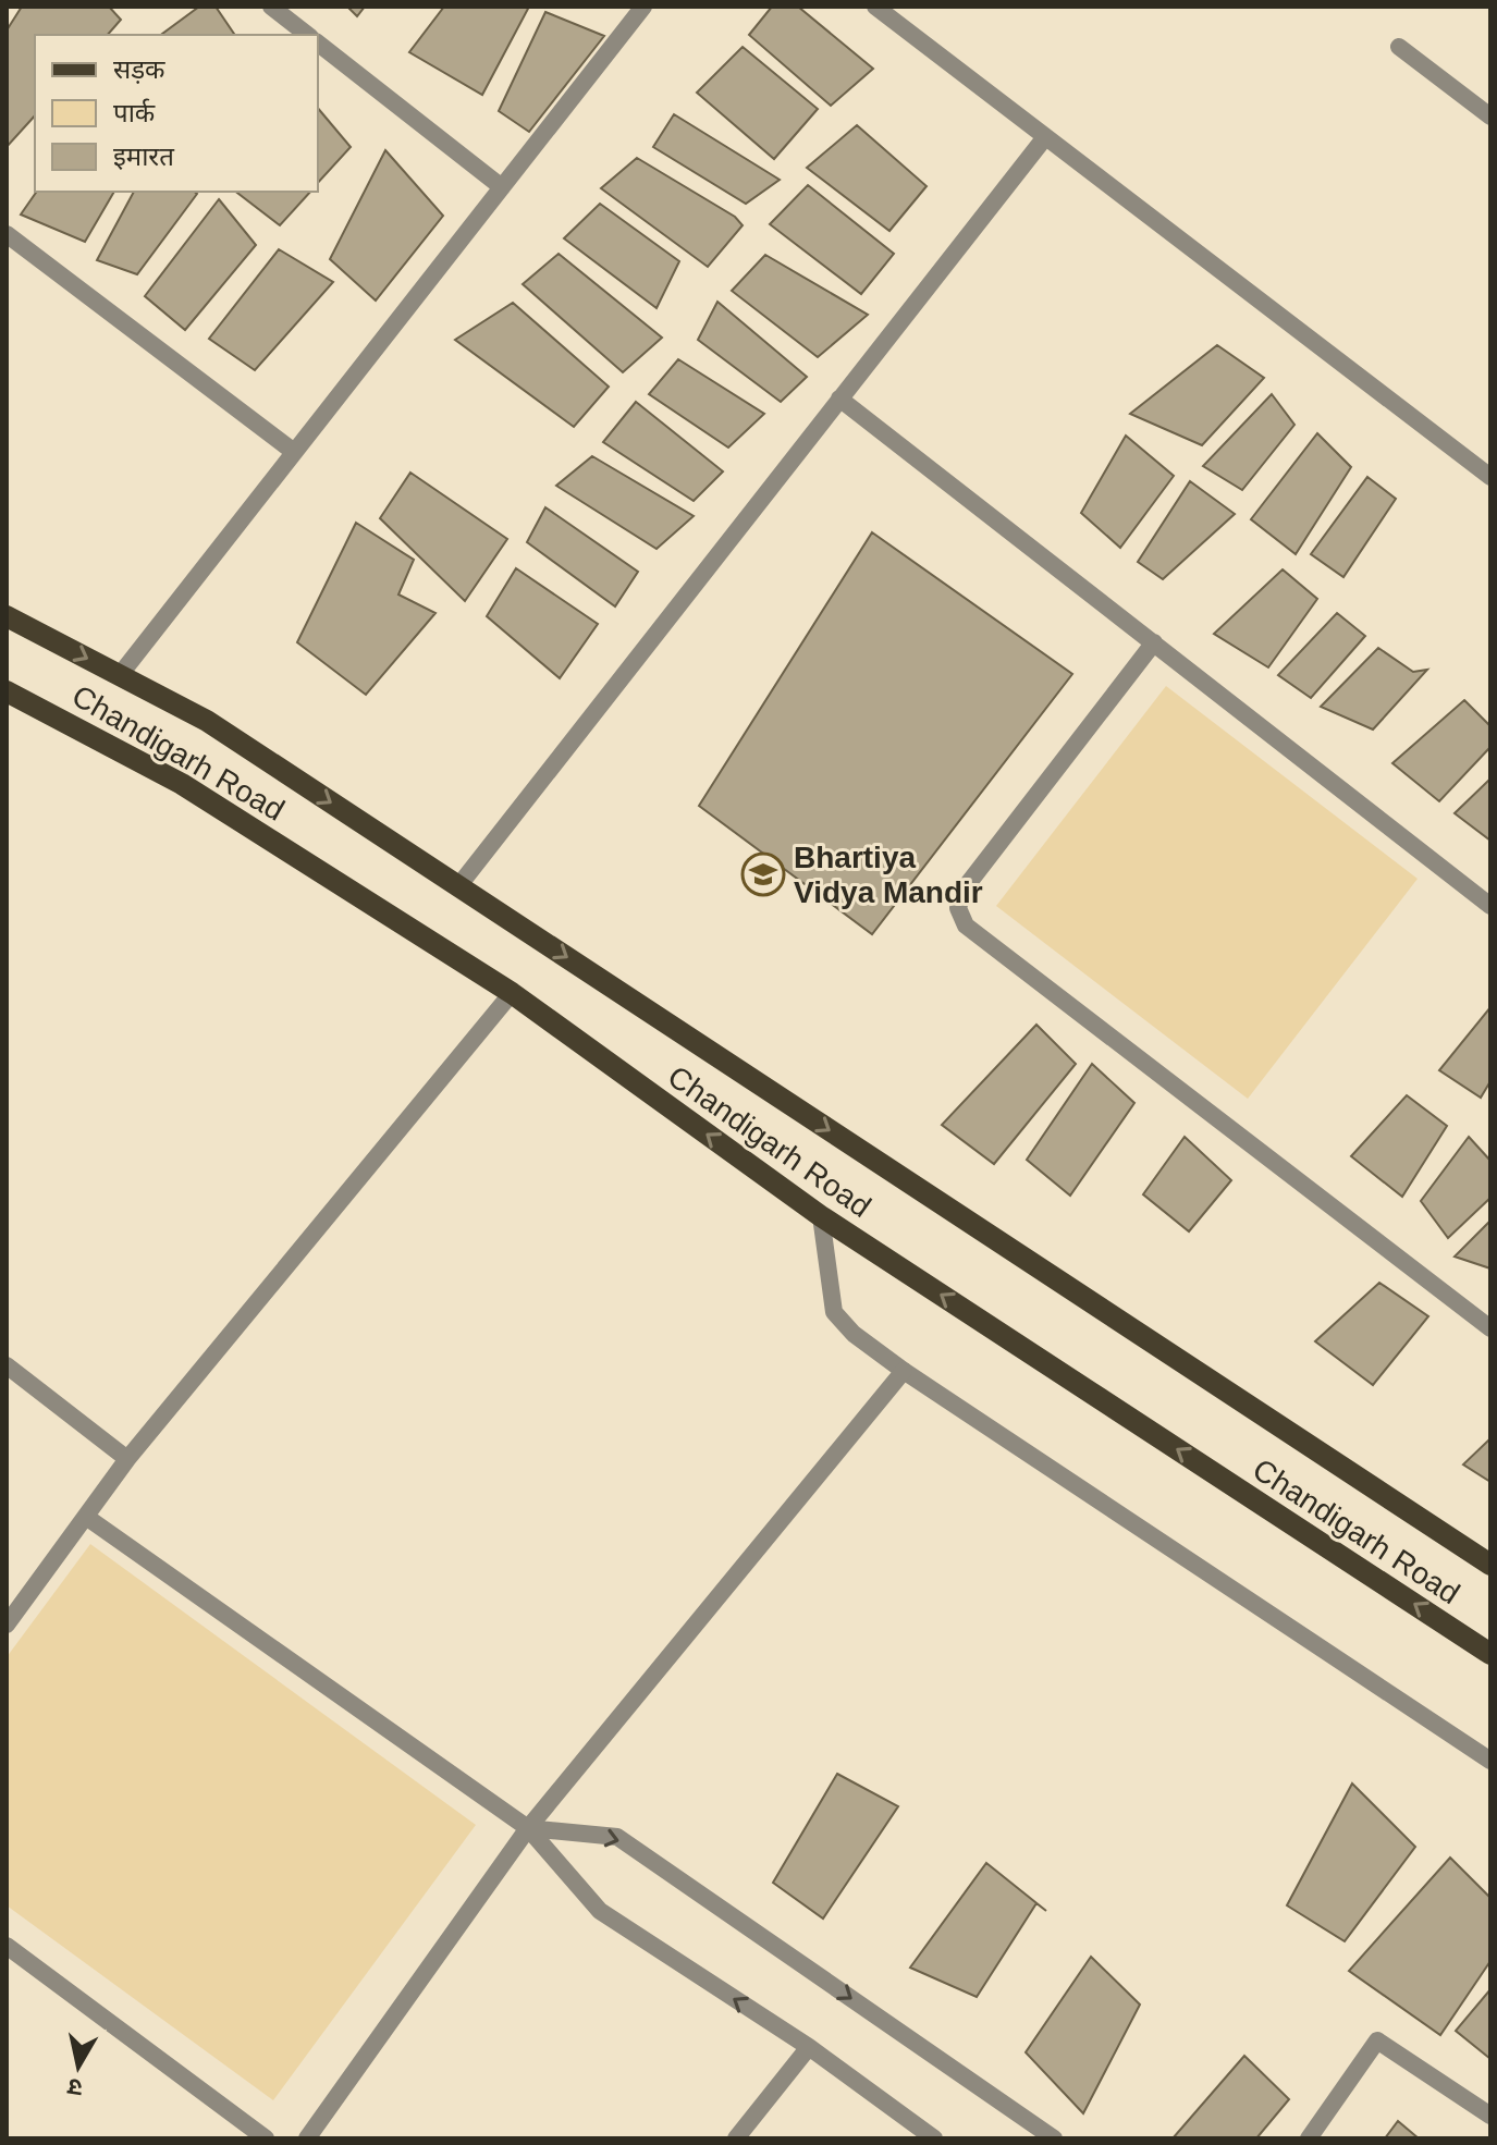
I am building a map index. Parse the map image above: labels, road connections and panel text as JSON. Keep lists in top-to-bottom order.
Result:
{
  "streets": {
    "main road": ["Chandigarh Road"]
  },
  "places": {
    "school or university": ["Bhartiya Vidya Mandir"]
  },
  "legend": ["सड़क", "पार्क", "इमारत"],
  "north": "bottom"
}
